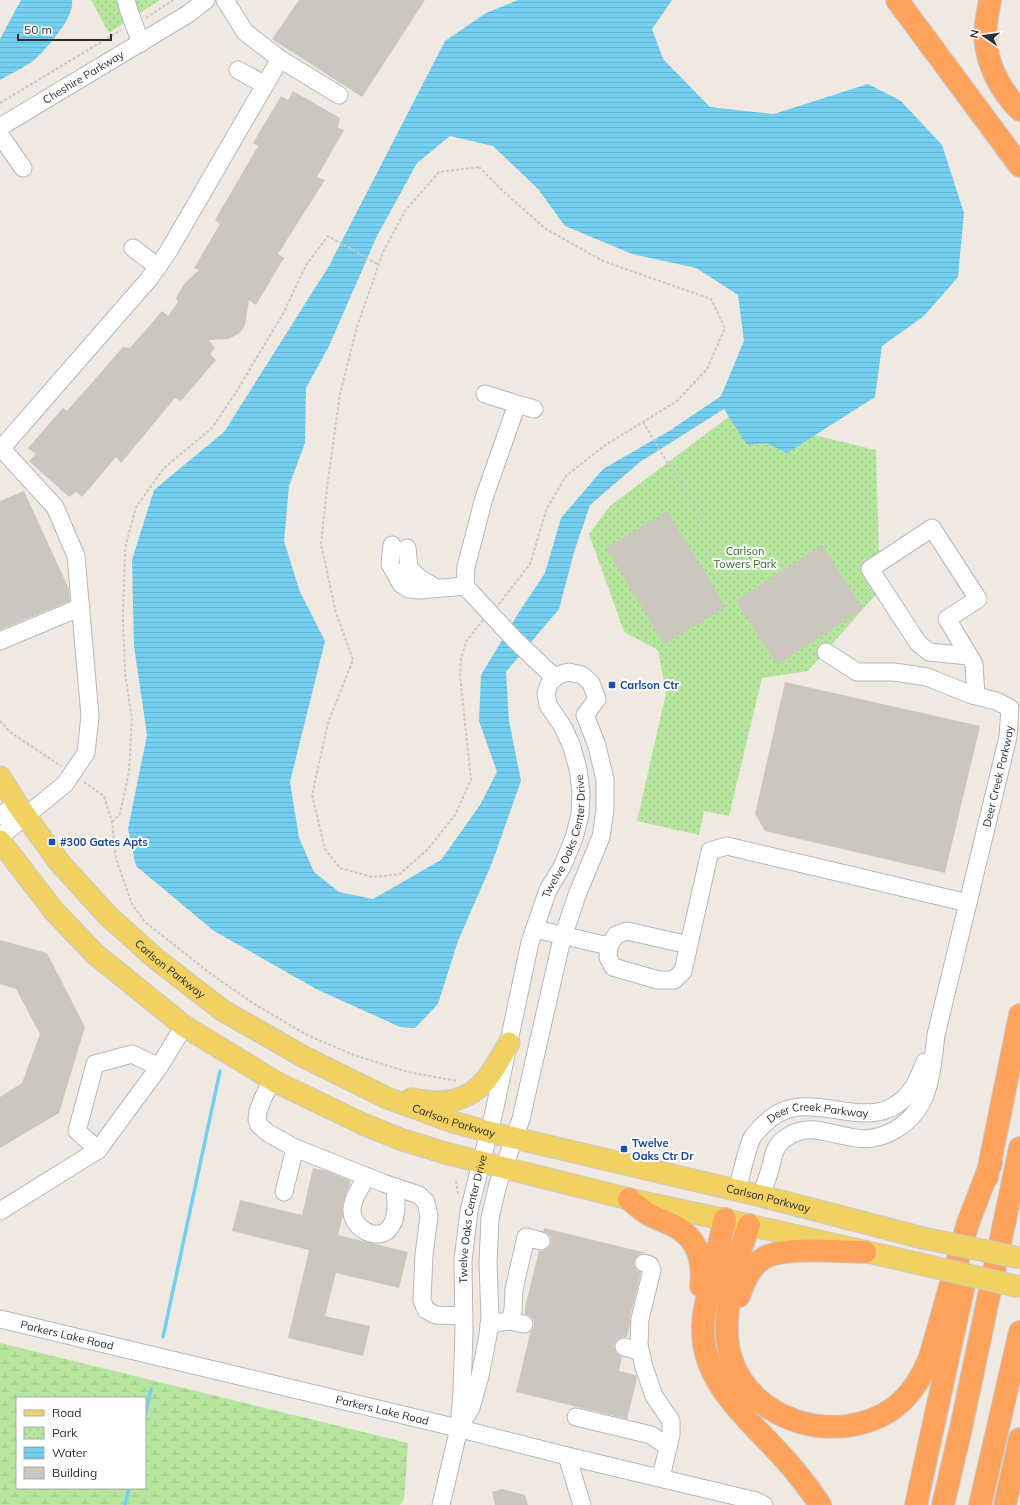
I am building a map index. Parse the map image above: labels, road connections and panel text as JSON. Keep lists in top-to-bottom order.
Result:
{
  "streets": {
    "main road": ["Deer Creek Parkway", "Carlson Parkway"],
    "street": ["Cheshire Parkway", "Twelve Oaks Center Drive", "Parkers Lake Road"]
  },
  "crossings": [
    ["Deer Creek Parkway", "Carlson Parkway"],
    ["Twelve Oaks Center Drive", "Carlson Parkway"],
    ["Twelve Oaks Center Drive", "Parkers Lake Road"]
  ],
  "parks": ["Carlson Towers Park"],
  "places": {
    "transit": ["Carlson Ctr", "#300 Gates Apts", "Twelve Oaks Ctr Dr"]
  },
  "legend": [
    "Road",
    "Park",
    "Water",
    "Building"
  ],
  "scale_bar": "50 m",
  "north": "left"
}
